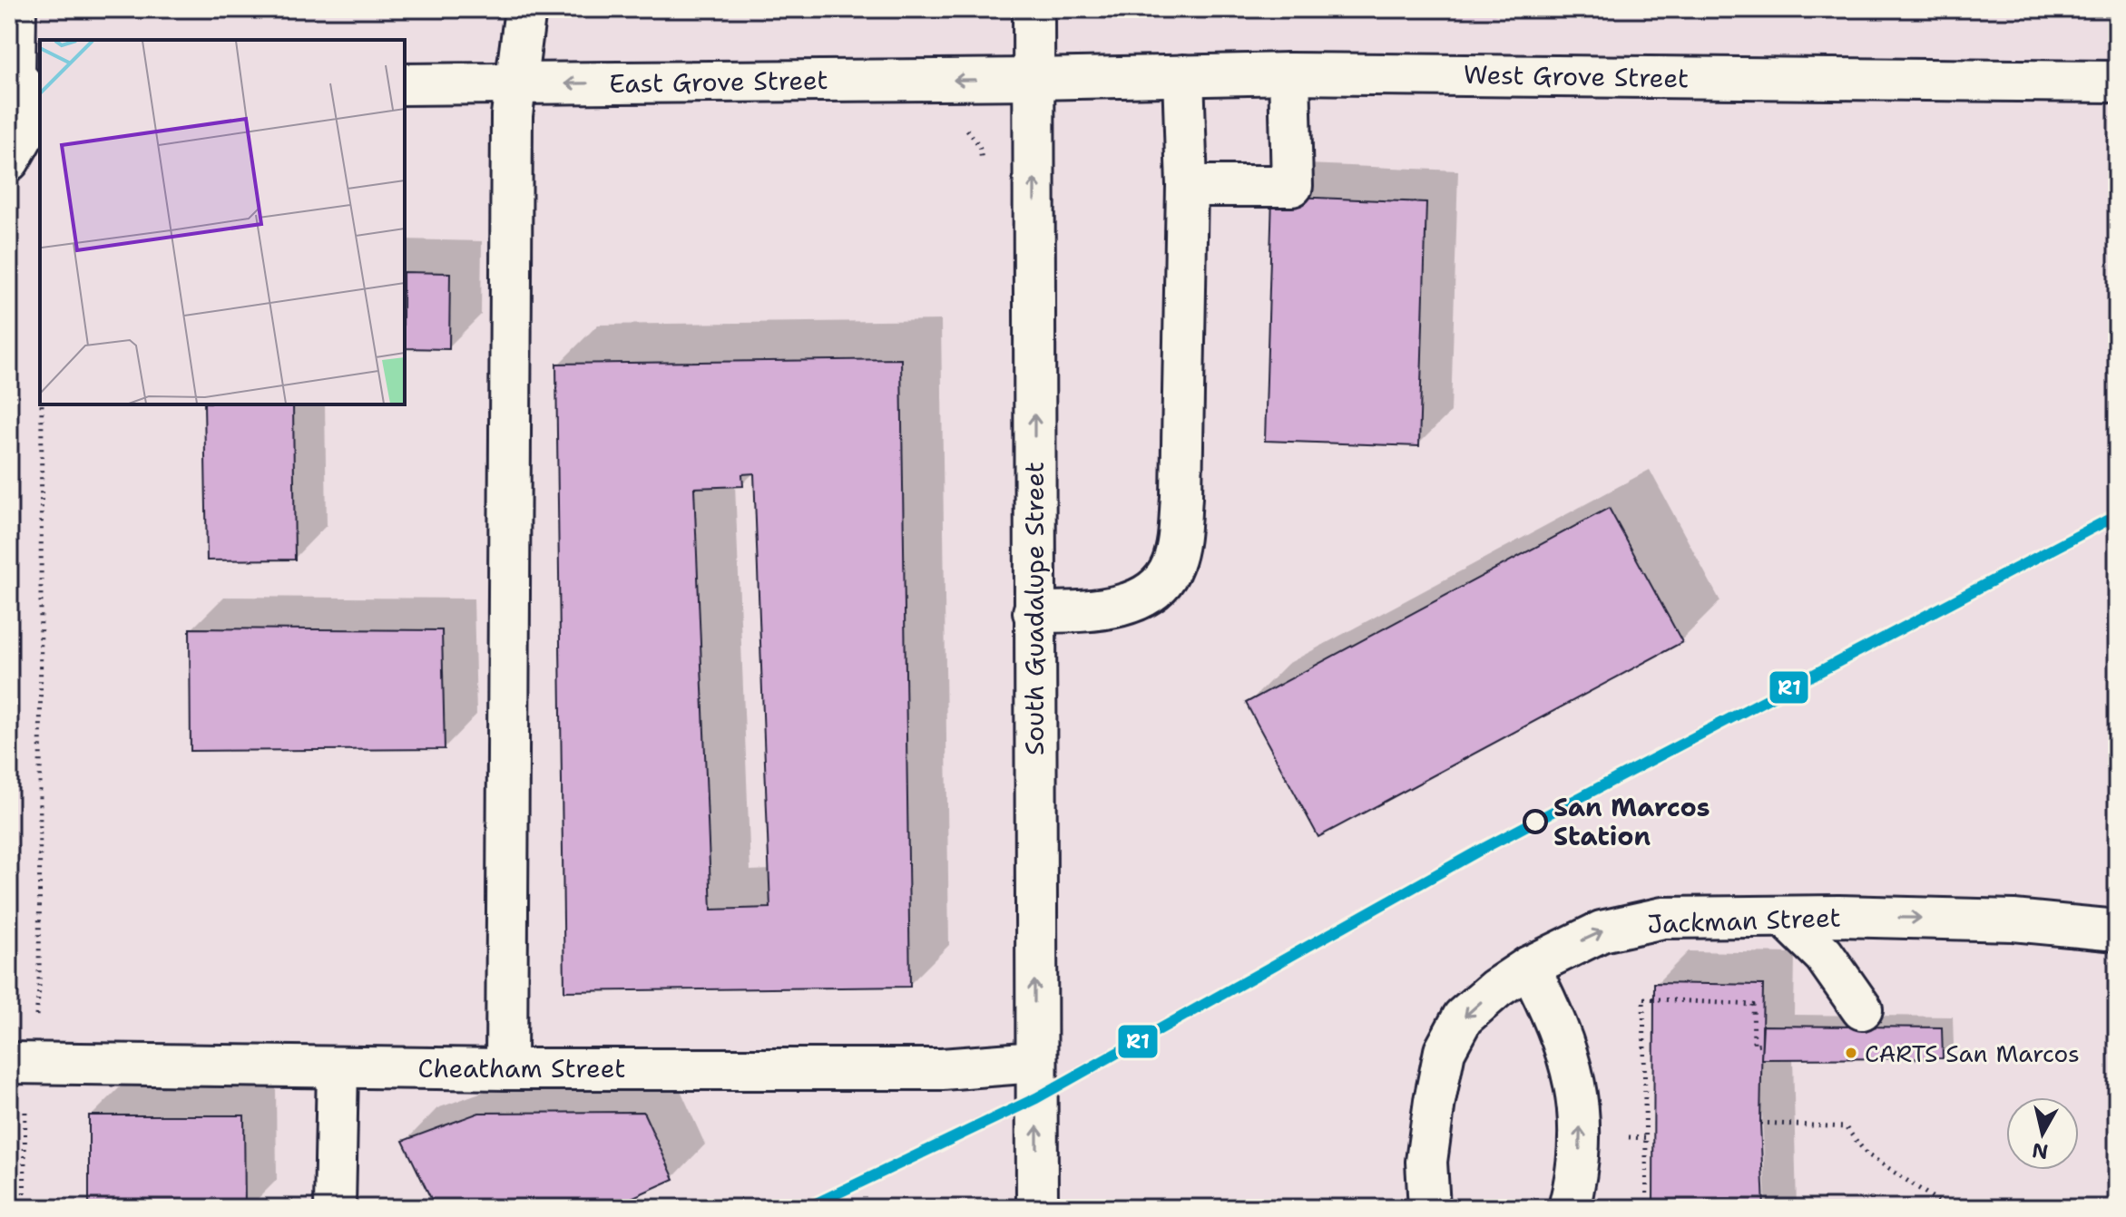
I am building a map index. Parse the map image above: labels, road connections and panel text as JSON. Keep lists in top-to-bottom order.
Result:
{
  "streets": {
    "street": [
      "West Grove Street",
      "East Grove Street",
      "South Guadalupe Street",
      "Jackman Street",
      "Cheatham Street"
    ]
  },
  "crossings": [
    ["West Grove Street", "East Grove Street"],
    ["West Grove Street", "South Guadalupe Street"],
    ["East Grove Street", "South Guadalupe Street"],
    ["South Guadalupe Street", "Cheatham Street"]
  ],
  "one_way": ["East Grove Street", "South Guadalupe Street"],
  "places": ["San Marcos Station", "CARTS San Marcos"],
  "lines": ["transit line R1"],
  "north": "bottom"
}
